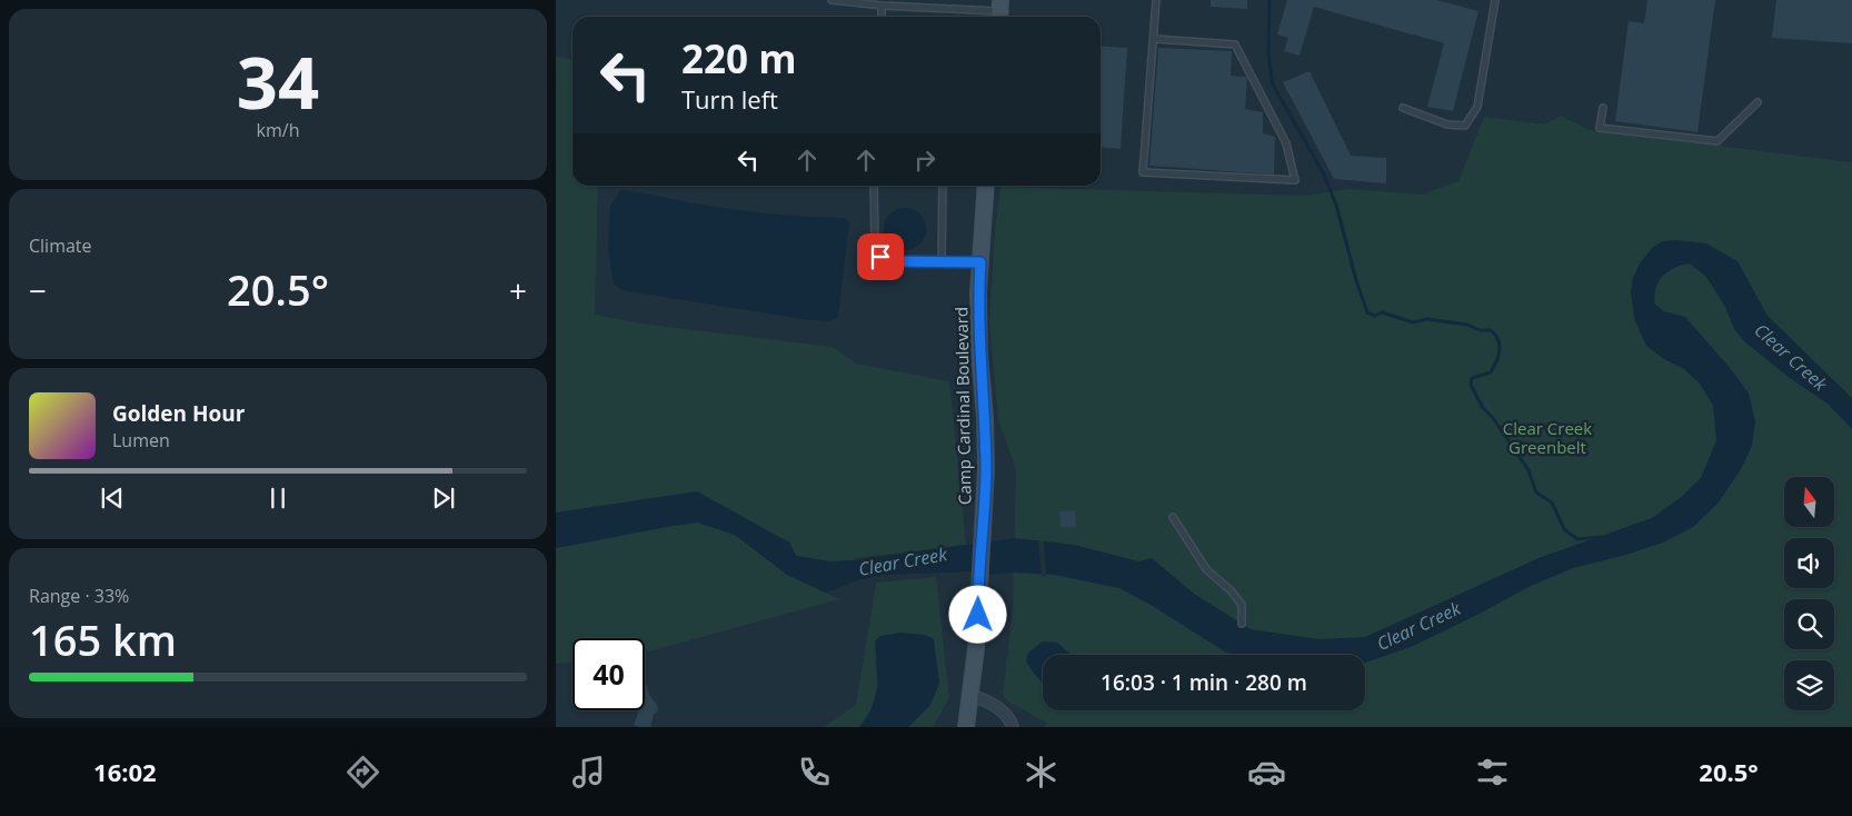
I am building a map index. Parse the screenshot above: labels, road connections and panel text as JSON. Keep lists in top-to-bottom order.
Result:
{
  "streets": {
    "street": ["Camp Cardinal Boulevard"]
  },
  "water": ["Clear Creek"],
  "parks": ["Clear Creek Greenbelt"],
  "north": "top",
  "page": {
    "tile": [
      ["34", "km/h"],
      "Climate",
      ["Range · 33%", "165 km"]
    ],
    "turn": ["220 m", "Turn left"],
    "heat": ["−", "20.5°", "+"],
    "song": ["Golden Hour", "Lumen"],
    "limit": "40",
    "trip": "16:03 · 1 min · 280 m",
    "tabs": ["16:02", "20.5°"]
  }
}
